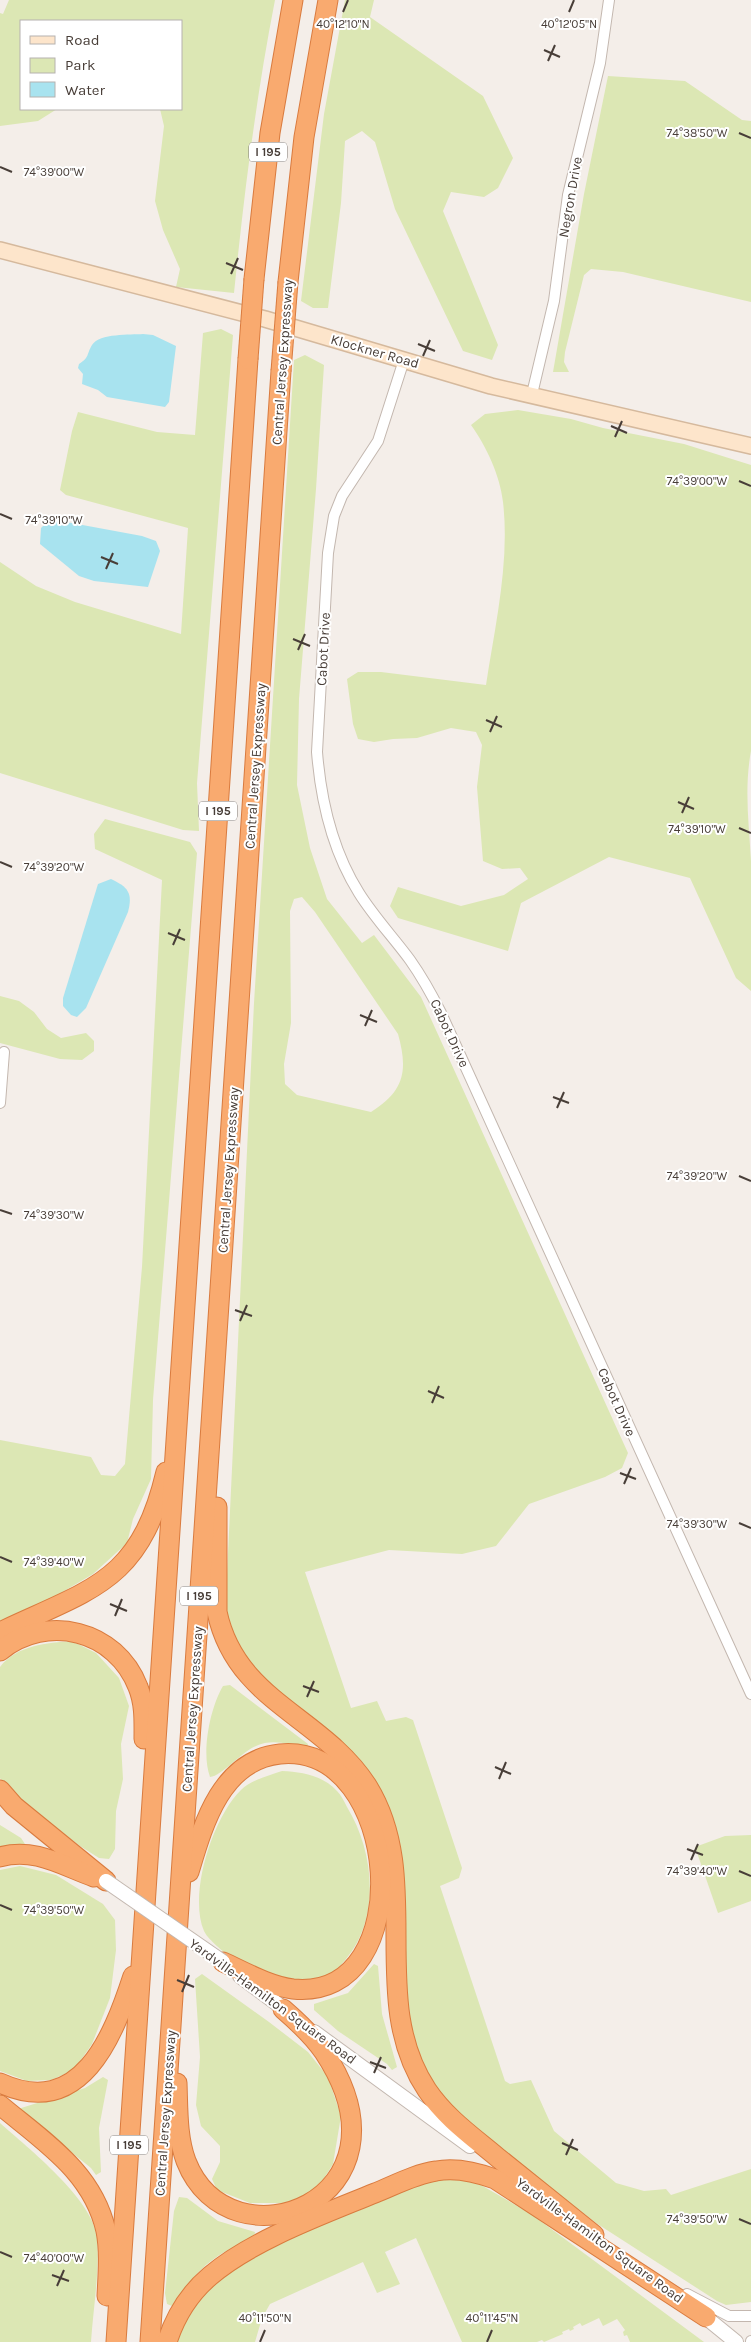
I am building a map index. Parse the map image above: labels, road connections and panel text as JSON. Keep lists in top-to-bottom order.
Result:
{
  "streets": {
    "highway": ["I 195", "Central Jersey Expressway"],
    "main road": ["Klockner Road"],
    "street": ["Negron Drive", "Cabot Drive", "Yardville-Hamilton Square Road"]
  },
  "crossings": [
    ["Negron Drive", "Klockner Road"],
    ["Klockner Road", "Cabot Drive"]
  ],
  "legend": ["Road", "Park", "Water"],
  "coordinates": [
    "40°12'10\"N",
    "40°12'05\"N",
    "74°38'50\"W",
    "74°39'00\"W",
    "74°39'10\"W",
    "74°39'20\"W",
    "74°39'30\"W",
    "74°39'40\"W",
    "74°39'50\"W",
    "74°40'00\"W",
    "40°11'50\"N",
    "40°11'45\"N"
  ]
}
